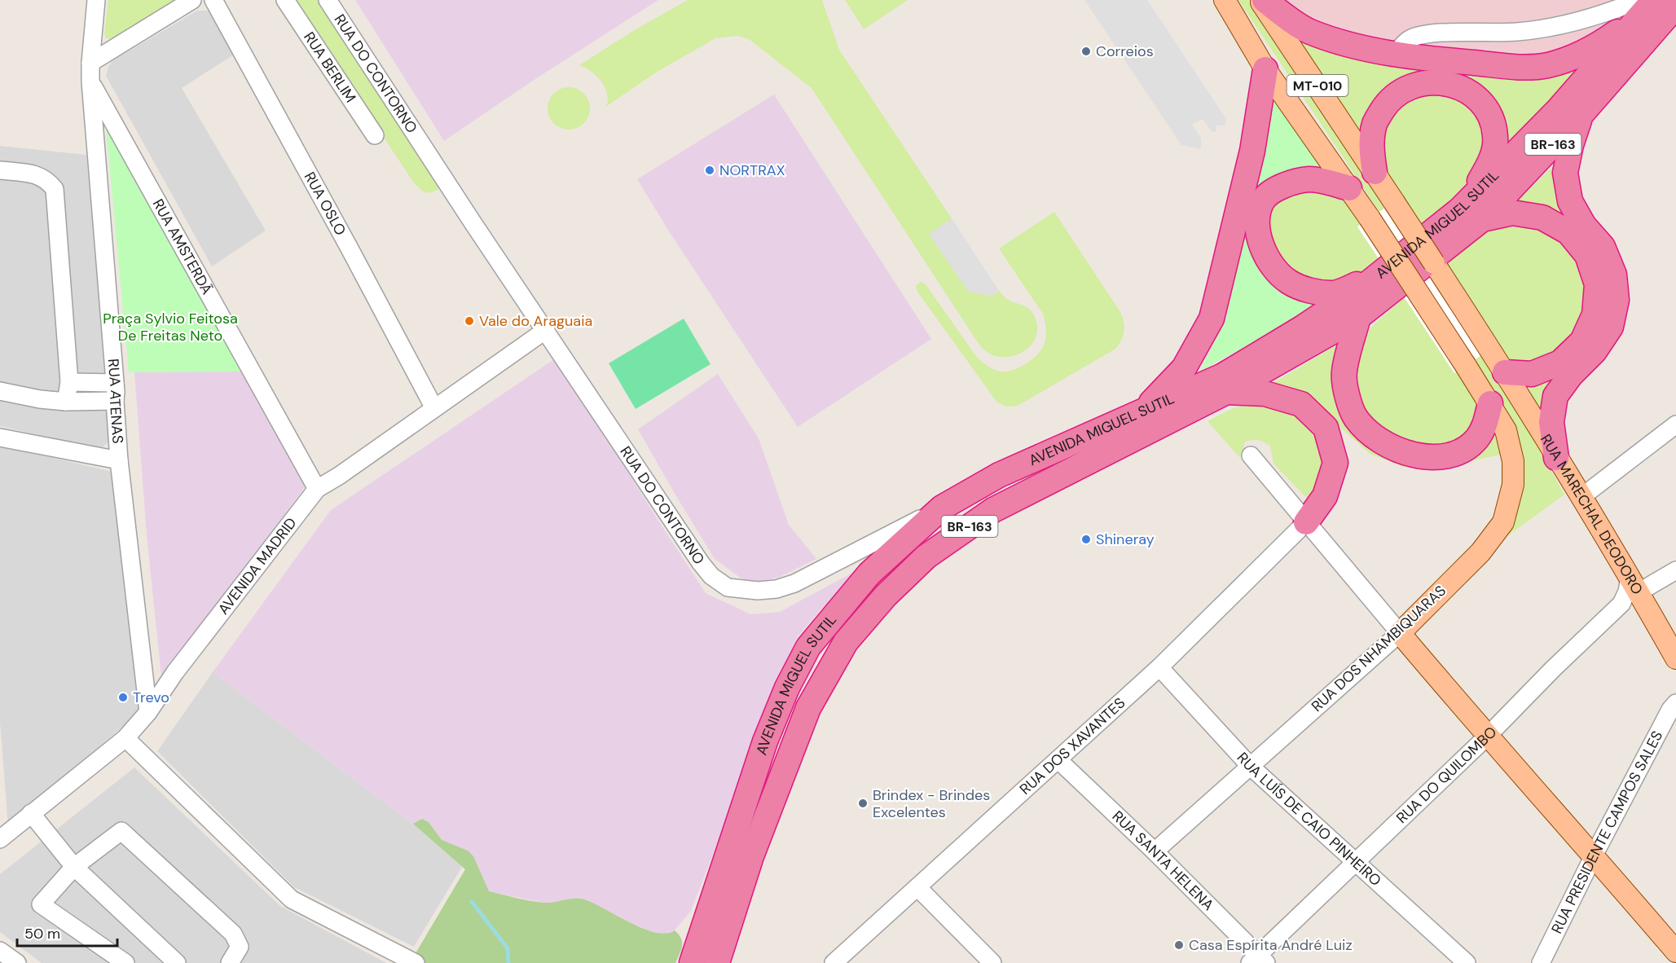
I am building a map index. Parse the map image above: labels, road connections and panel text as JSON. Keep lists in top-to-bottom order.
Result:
{
  "streets": {
    "highway": ["BR-163", "AVENIDA MIGUEL SUTIL"],
    "main road": ["MT-010", "RUA MARECHAL DEODORO", "RUA DOS NHAMBIQUARAS"],
    "street": [
      "RUA BERLIM",
      "RUA DO CONTORNO",
      "RUA OSLO",
      "RUA AMSTERDÃ",
      "RUA ATENAS",
      "AVENIDA MADRID",
      "RUA DOS XAVANTES",
      "RUA DO QUILOMBO",
      "RUA LUÍS DE CAIO PINHEIRO",
      "RUA PRESIDENTE CAMPOS SALES",
      "RUA SANTA HELENA"
    ]
  },
  "crossings": [
    ["RUA DO CONTORNO", "AVENIDA MIGUEL SUTIL"],
    ["RUA DO CONTORNO", "AVENIDA MADRID"],
    ["MT-010", "RUA MARECHAL DEODORO"],
    ["MT-010", "RUA DOS NHAMBIQUARAS"],
    ["RUA OSLO", "AVENIDA MADRID"],
    ["RUA AMSTERDÃ", "RUA ATENAS"],
    ["RUA AMSTERDÃ", "AVENIDA MADRID"],
    ["RUA ATENAS", "AVENIDA MADRID"],
    ["RUA MARECHAL DEODORO", "RUA DO QUILOMBO"],
    ["RUA DOS NHAMBIQUARAS", "RUA LUÍS DE CAIO PINHEIRO"],
    ["RUA DOS NHAMBIQUARAS", "RUA SANTA HELENA"],
    ["RUA DOS XAVANTES", "RUA LUÍS DE CAIO PINHEIRO"],
    ["RUA DOS XAVANTES", "RUA SANTA HELENA"],
    ["RUA DO QUILOMBO", "RUA LUÍS DE CAIO PINHEIRO"],
    ["RUA DO QUILOMBO", "RUA SANTA HELENA"]
  ],
  "parks": ["Praça Sylvio Feitosa De Freitas Neto"],
  "places": [
    "Correios",
    "NORTRAX",
    "Vale do Araguaia",
    "Shineray",
    "Trevo",
    "Brindex - Brindes Excelentes",
    "Casa Espírita André Luiz"
  ],
  "scale_bar": "50 m"
}
